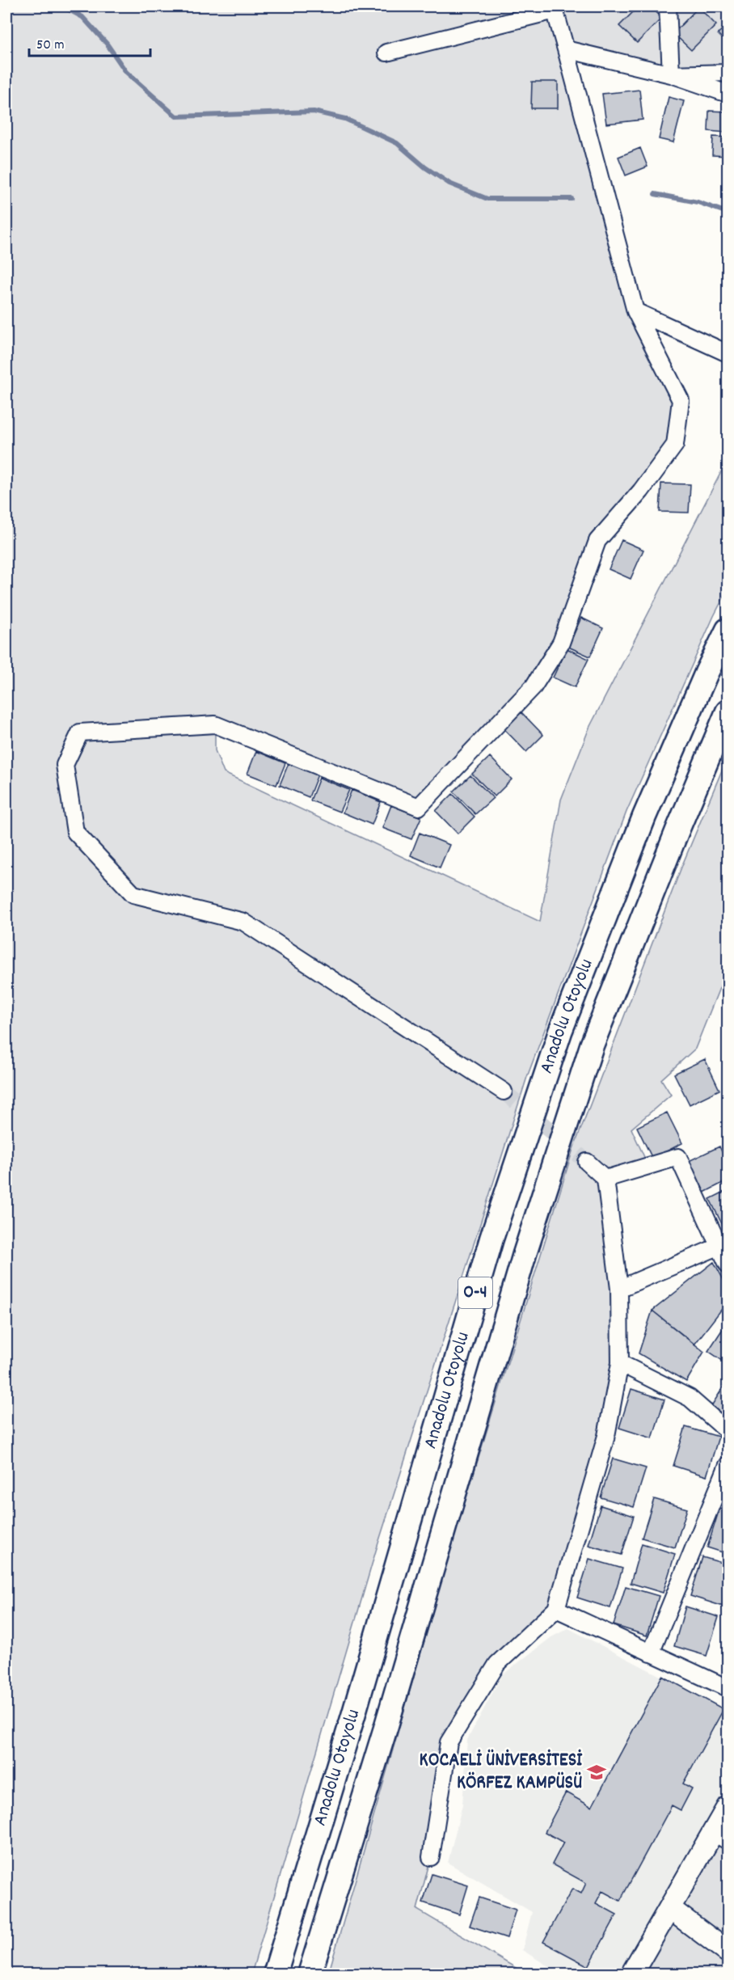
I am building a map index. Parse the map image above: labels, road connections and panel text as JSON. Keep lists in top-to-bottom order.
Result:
{
  "streets": {
    "highway": ["Anadolu Otoyolu", "O-4"]
  },
  "places": {
    "school or university": ["KOCAELİ ÜNİVERSİTESİ KÖRFEZ KAMPÜSÜ"]
  },
  "scale_bar": "50 m"
}
